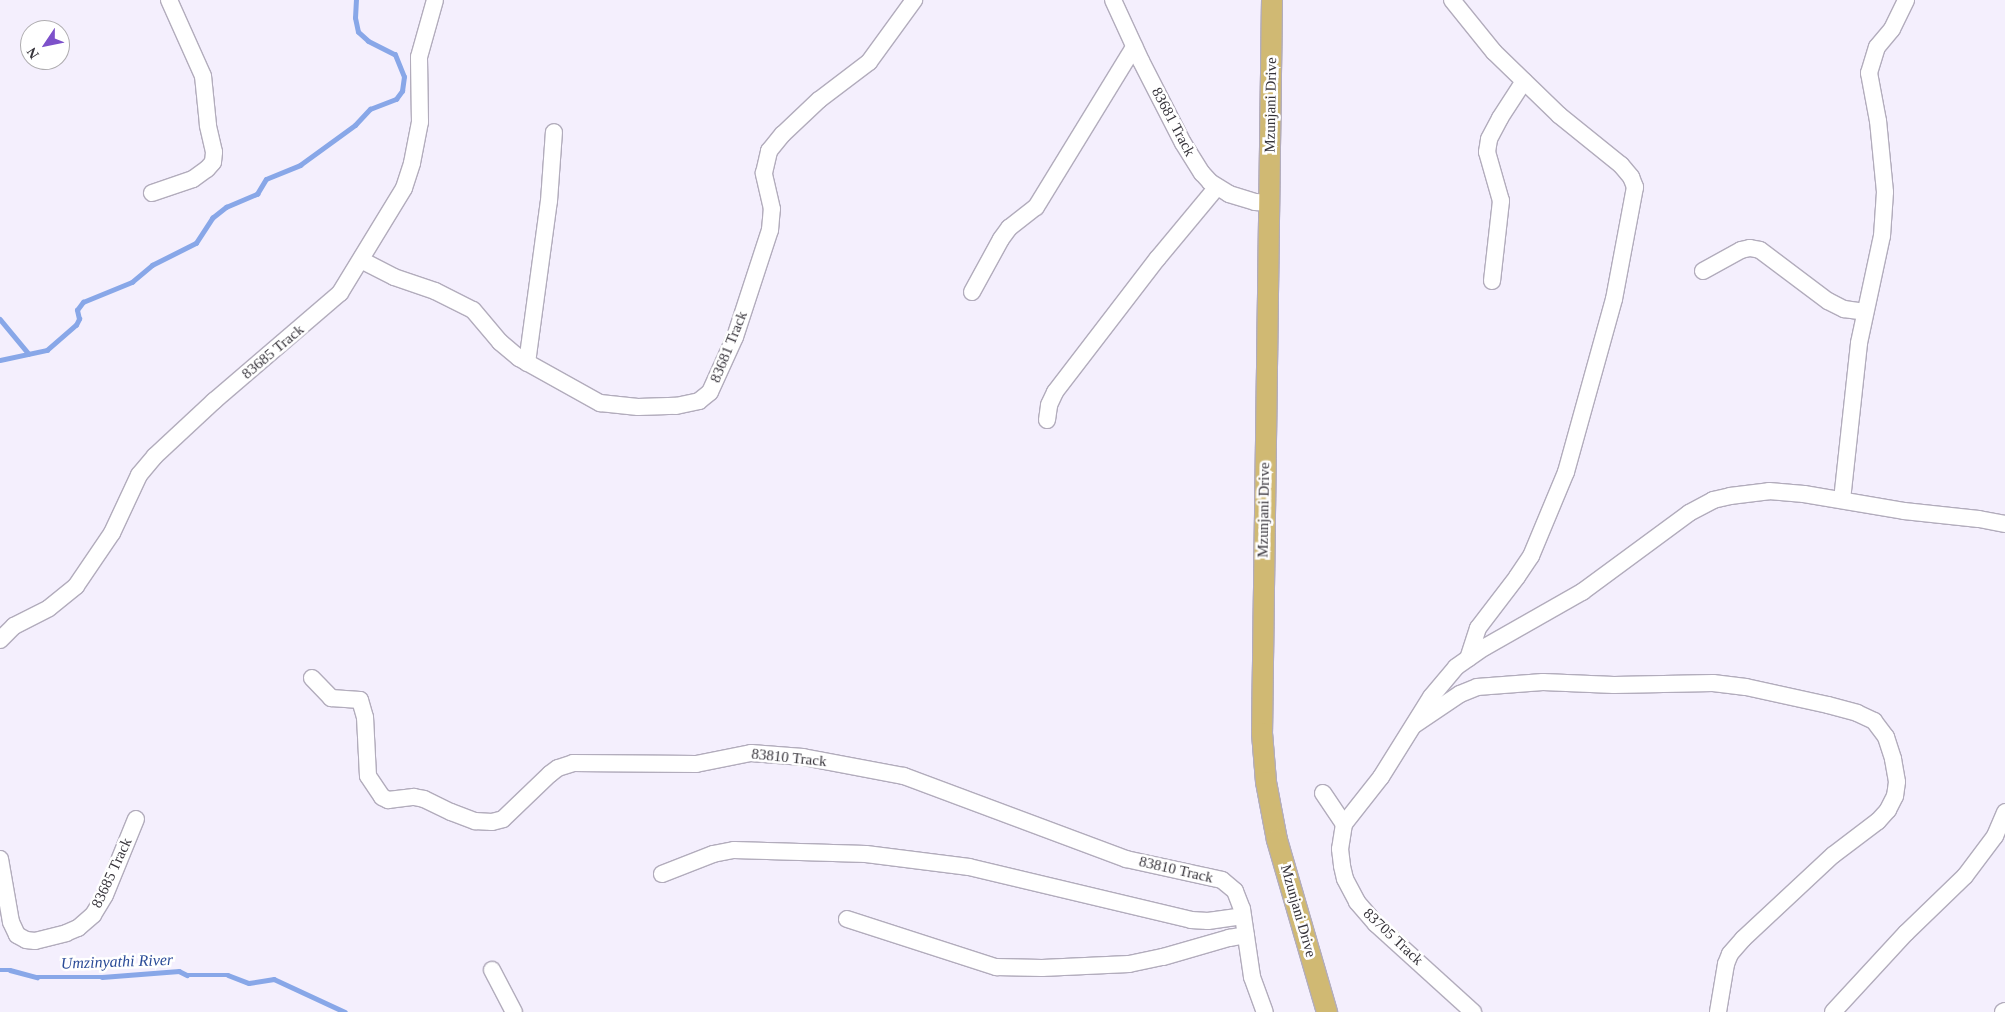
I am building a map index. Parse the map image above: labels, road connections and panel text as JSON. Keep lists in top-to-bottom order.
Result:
{
  "streets": {
    "main road": ["Mzunjani Drive"],
    "street": [
      "83681 Track",
      "83685 Track",
      "83810 Track",
      "83705 Track"
    ]
  },
  "crossings": [
    ["Mzunjani Drive", "83681 Track"],
    ["83681 Track", "83685 Track"]
  ],
  "water": ["Umzinyathi River"],
  "north": "bottom left"
}
